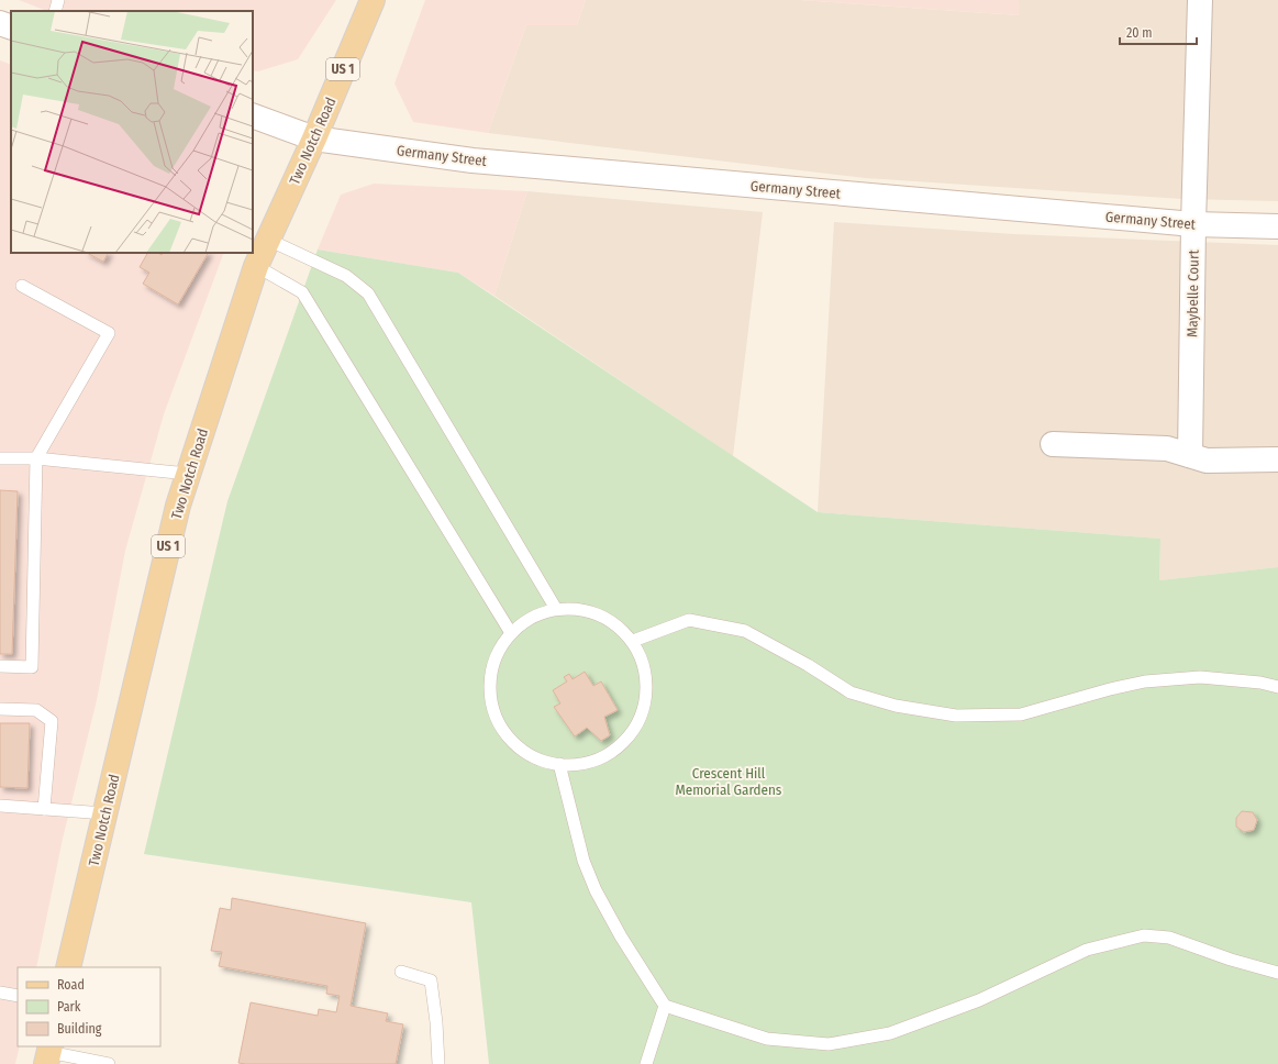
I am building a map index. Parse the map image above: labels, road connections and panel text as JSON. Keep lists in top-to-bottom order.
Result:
{
  "streets": {
    "main road": ["US 1", "Two Notch Road"],
    "street": ["Germany Street", "Maybelle Court"]
  },
  "crossings": [
    ["Two Notch Road", "Germany Street"],
    ["Germany Street", "Maybelle Court"]
  ],
  "parks": ["Crescent Hill Memorial Gardens"],
  "legend": ["Road", "Park", "Building"],
  "scale_bar": "20 m"
}
